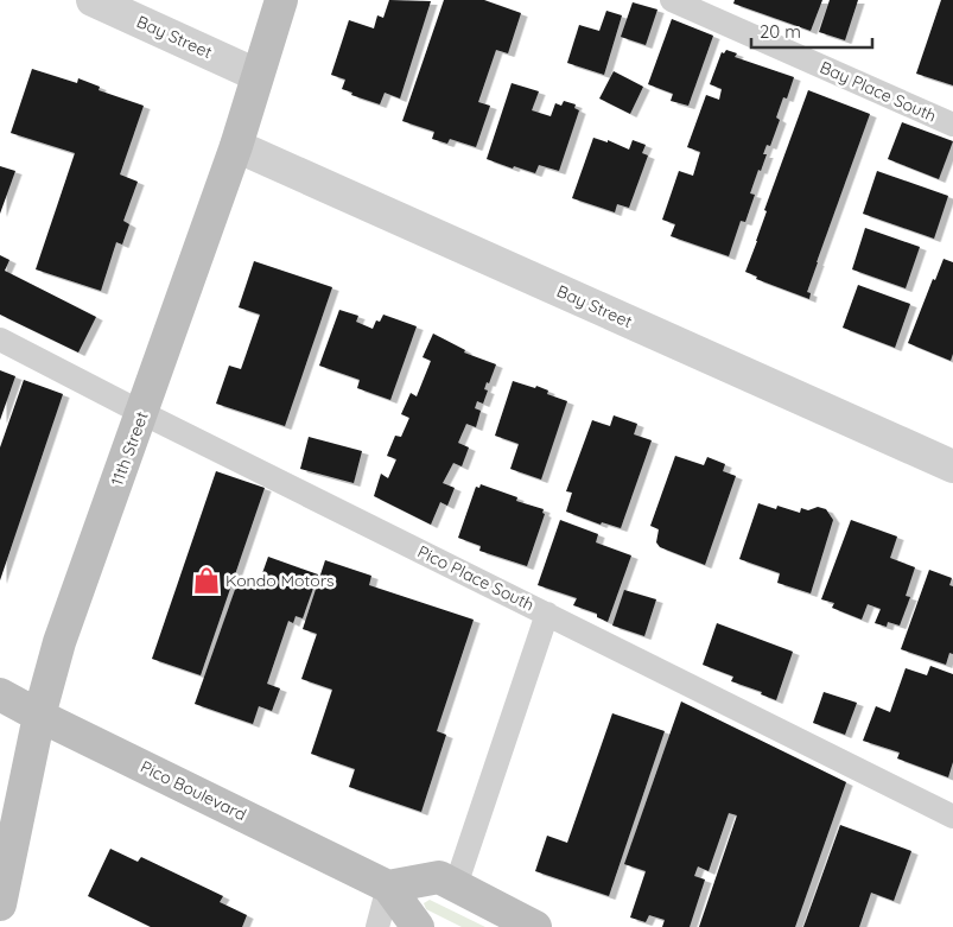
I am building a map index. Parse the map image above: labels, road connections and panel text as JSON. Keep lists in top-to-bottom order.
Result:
{
  "streets": {
    "street": ["Bay Street", "11th Street", "Pico Boulevard"],
    "lane": ["Bay Place South", "Pico Place South"]
  },
  "crossings": [
    ["Bay Street", "11th Street"],
    ["11th Street", "Pico Place South"],
    ["11th Street", "Pico Boulevard"]
  ],
  "places": {
    "shop": ["Kondo Motors"]
  },
  "scale_bar": "20 m"
}
